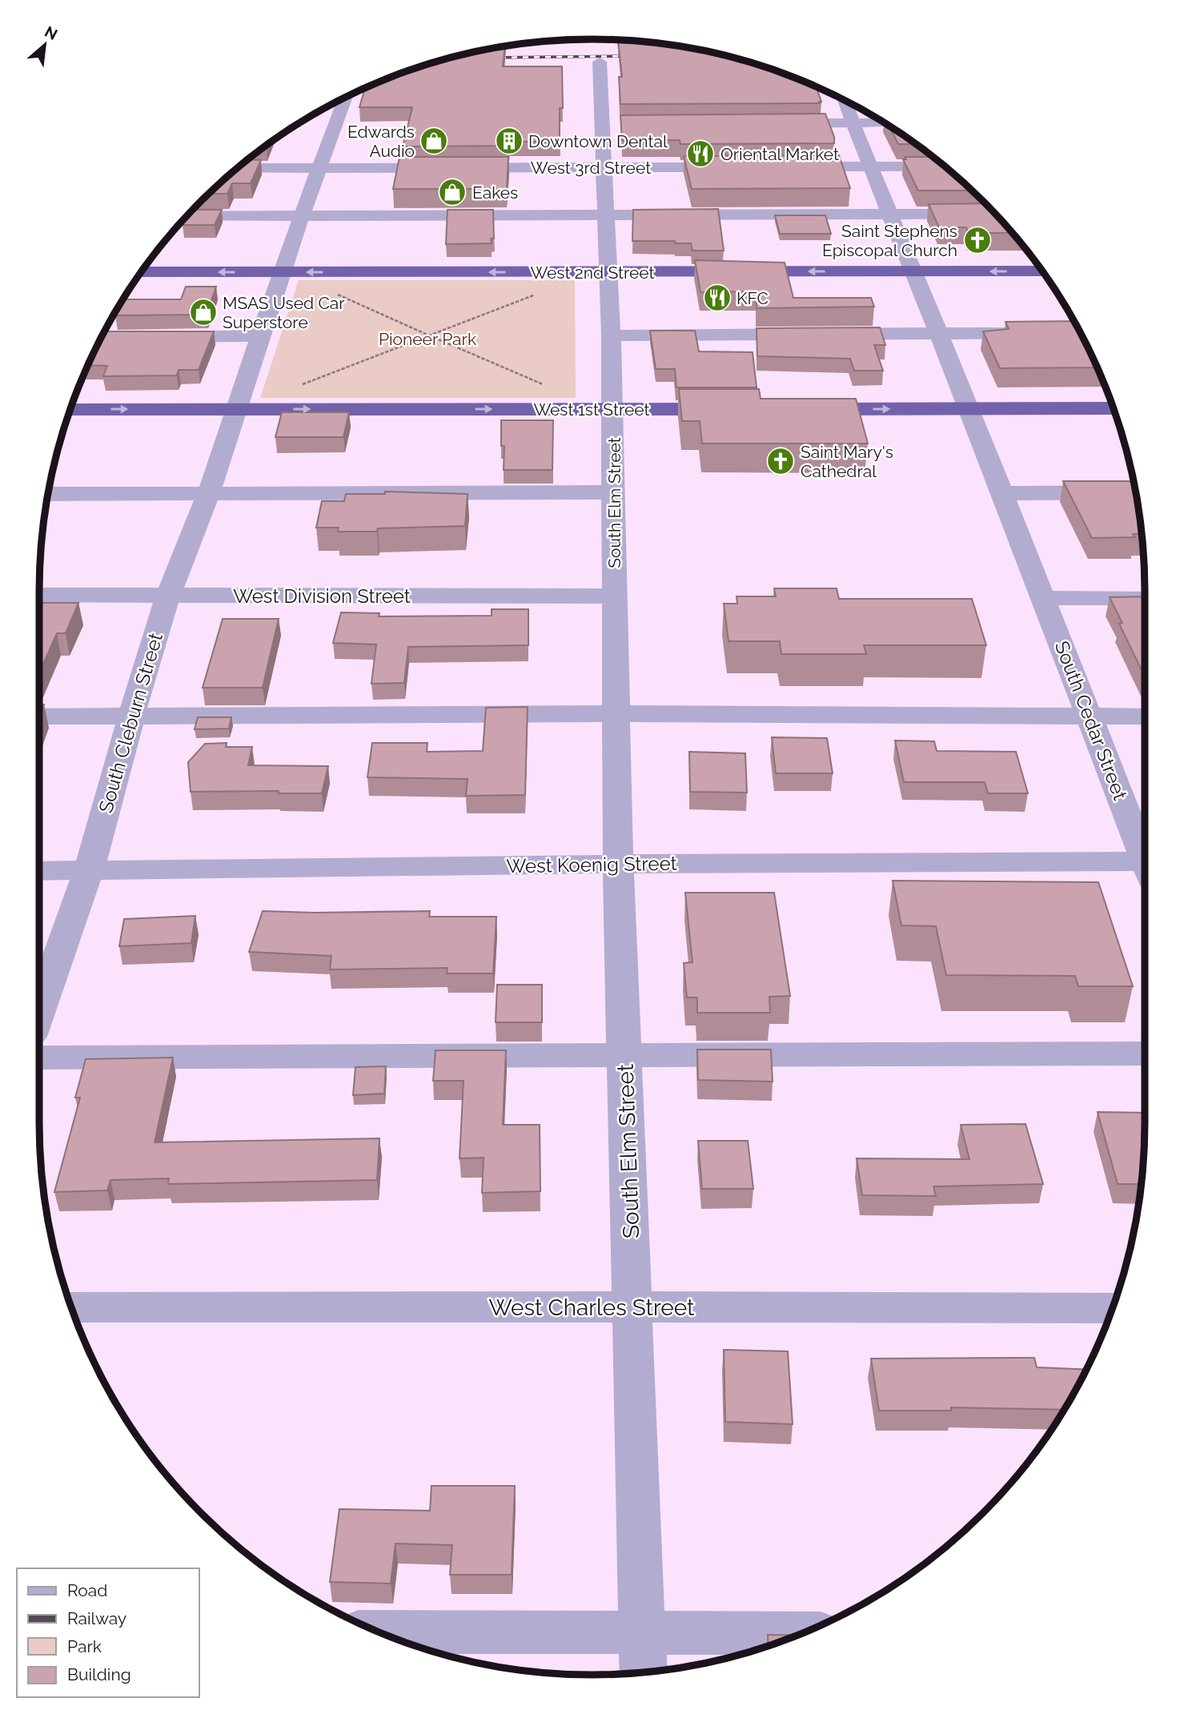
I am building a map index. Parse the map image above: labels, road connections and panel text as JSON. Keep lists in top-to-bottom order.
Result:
{
  "streets": {
    "highway": ["West 2nd Street", "West 1st Street"],
    "street": [
      "West 3rd Street",
      "South Elm Street",
      "West Division Street",
      "South Cedar Street",
      "South Cleburn Street",
      "West Koenig Street",
      "West Charles Street"
    ]
  },
  "crossings": [
    ["West 3rd Street", "South Elm Street"],
    ["West 3rd Street", "South Cleburn Street"],
    ["West 2nd Street", "South Elm Street"],
    ["West 2nd Street", "South Cedar Street"],
    ["West 2nd Street", "South Cleburn Street"],
    ["West 1st Street", "South Elm Street"],
    ["West 1st Street", "South Cleburn Street"],
    ["South Elm Street", "West Division Street"],
    ["South Elm Street", "West Koenig Street"],
    ["South Elm Street", "West Charles Street"],
    ["West Division Street", "South Cleburn Street"],
    ["South Cleburn Street", "West Koenig Street"]
  ],
  "one_way": ["West 2nd Street", "West 1st Street"],
  "parks": ["Pioneer Park"],
  "places": {
    "shop": ["Edwards Audio", "Eakes", "MSAS Used Car Superstore"],
    "building": ["Downtown Dental"],
    "restaurant": ["Oriental Market", "KFC"],
    "church": ["Saint Stephens Episcopal Church", "Saint Mary's Cathedral"]
  },
  "legend": [
    "Road",
    "Railway",
    "Park",
    "Building"
  ],
  "north": "top right"
}
